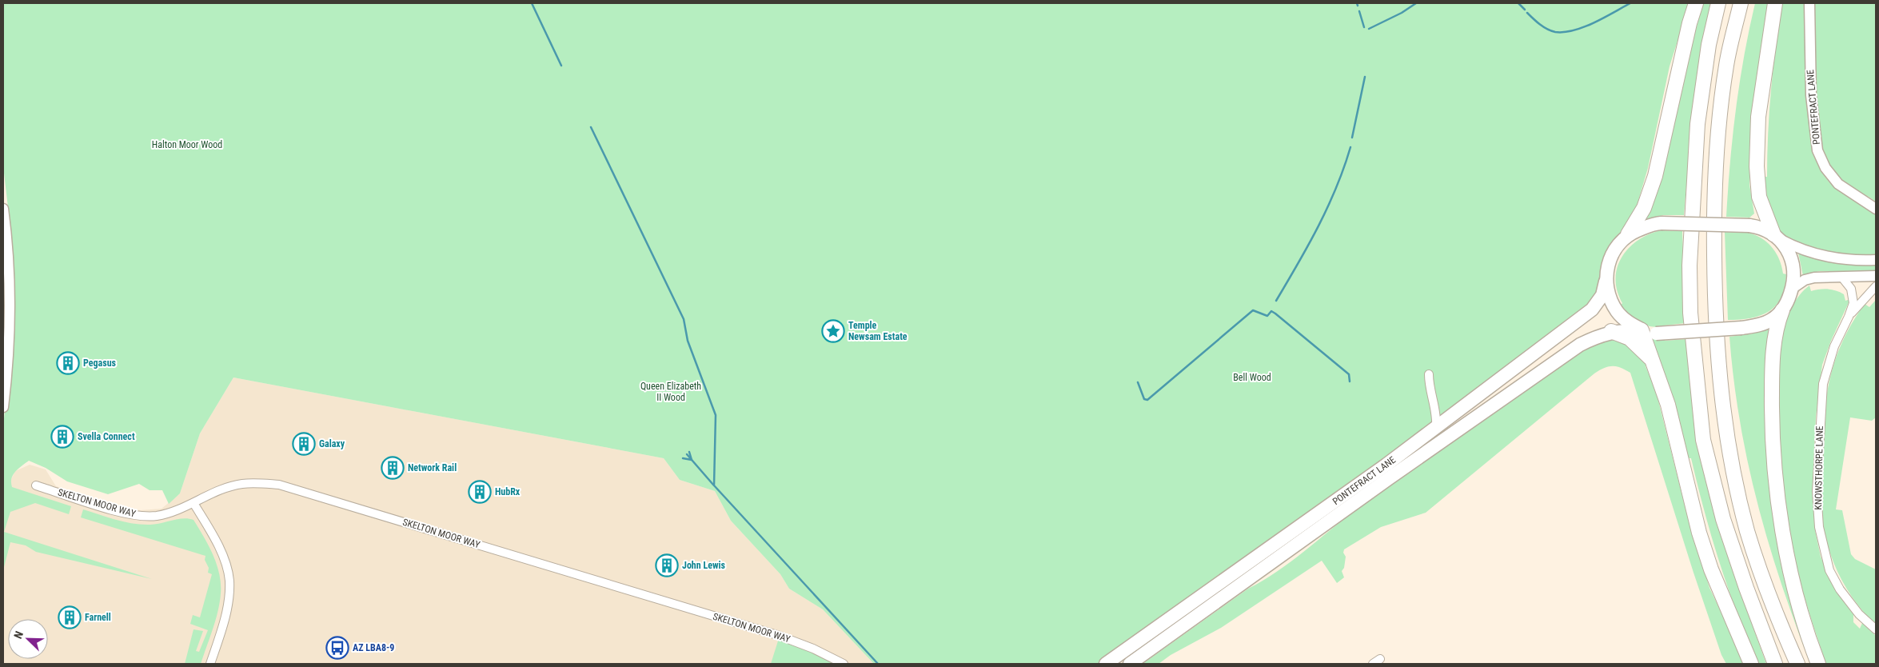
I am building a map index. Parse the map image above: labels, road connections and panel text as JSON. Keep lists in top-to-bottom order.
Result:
{
  "streets": {
    "highway": ["PONTEFRACT LANE"],
    "street": ["KNOWSTHORPE LANE", "SKELTON MOOR WAY"]
  },
  "parks": ["Halton Moor Wood", "Bell Wood", "Queen Elizabeth II Wood"],
  "places": {
    "place": ["Temple Newsam Estate"],
    "building": [
      "Pegasus",
      "Svella Connect",
      "Galaxy",
      "Network Rail",
      "HubRx",
      "John Lewis",
      "Farnell"
    ],
    "bus stop": ["AZ LBA8-9"]
  },
  "north": "top left"
}
